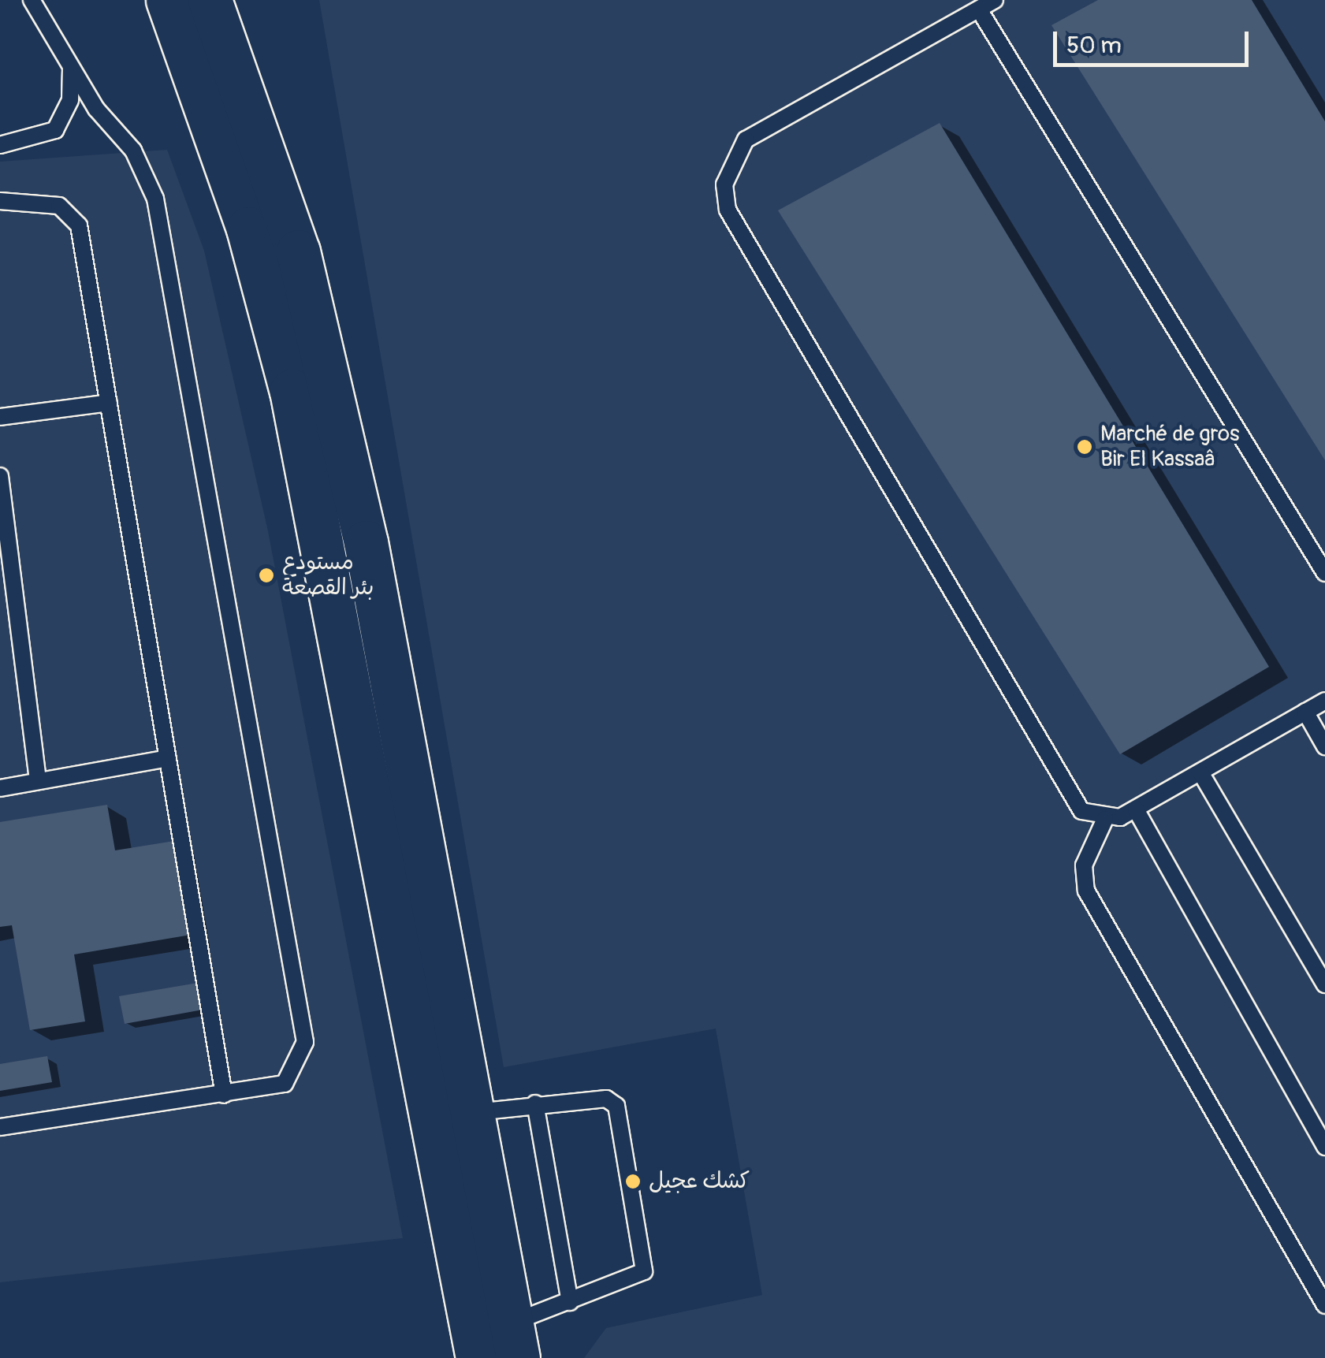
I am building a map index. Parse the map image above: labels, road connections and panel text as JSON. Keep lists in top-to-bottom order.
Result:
{
  "places": ["Marché de gros Bir El Kassaâ", "مستودع بئر القصعة", "كشك عجيل"],
  "scale_bar": "50 m"
}
